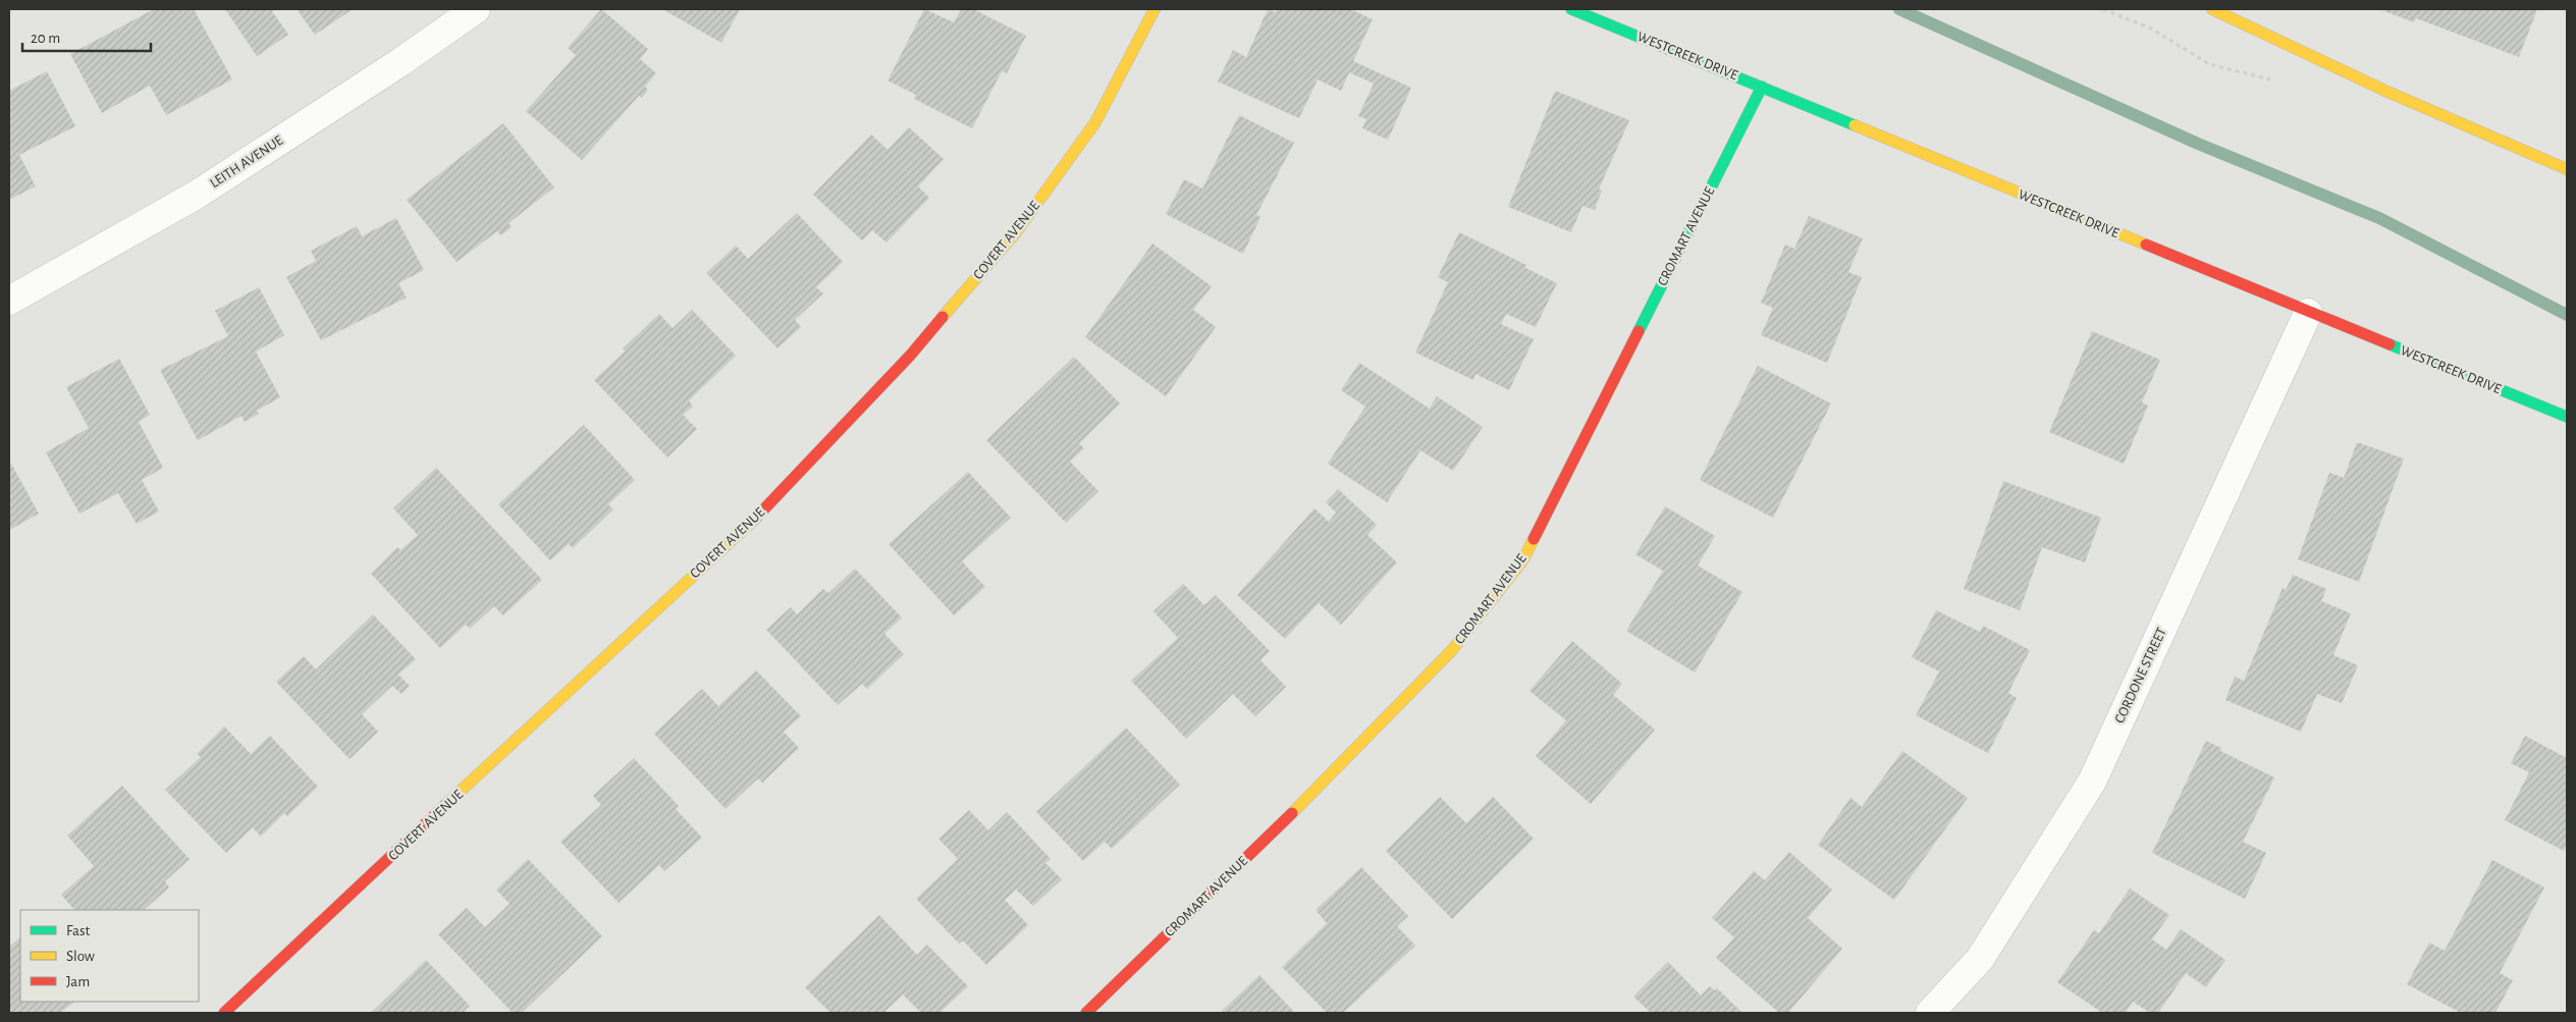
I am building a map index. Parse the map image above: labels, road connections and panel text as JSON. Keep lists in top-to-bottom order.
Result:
{
  "streets": {
    "street": [
      "WESTCREEK DRIVE",
      "LEITH AVENUE",
      "CROMART AVENUE",
      "COVERT AVENUE",
      "CORDONE STREET"
    ]
  },
  "crossings": [
    ["WESTCREEK DRIVE", "CROMART AVENUE"],
    ["WESTCREEK DRIVE", "CORDONE STREET"]
  ],
  "legend": ["Fast", "Slow", "Jam"],
  "scale_bar": "20 m"
}
